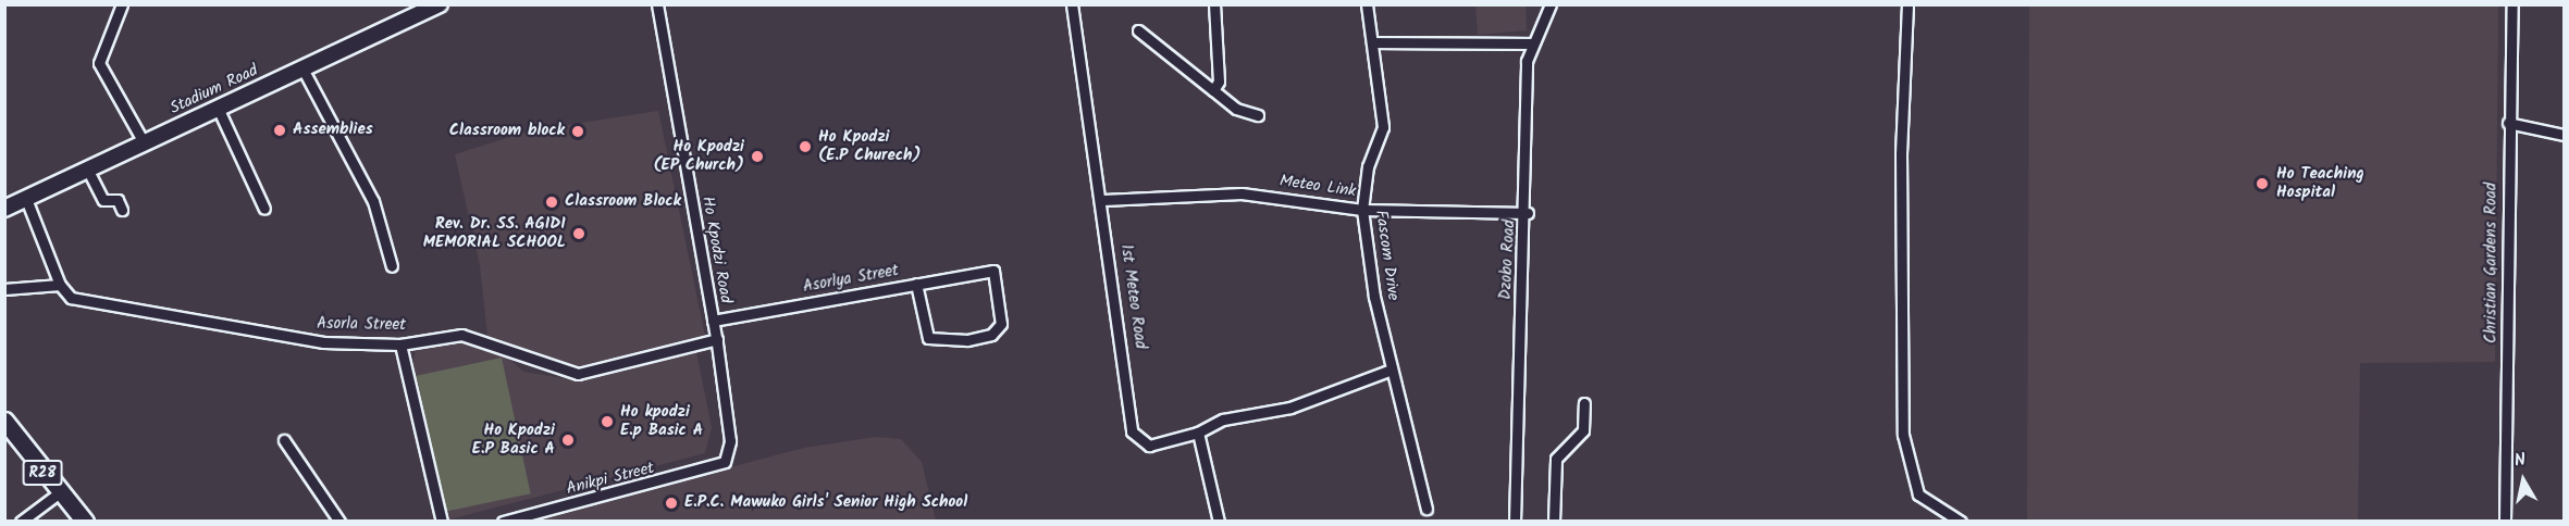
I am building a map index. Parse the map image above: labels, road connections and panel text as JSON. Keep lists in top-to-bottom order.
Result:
{
  "streets": {
    "main road": ["Stadium Road", "R28"],
    "street": [
      "Meteo Link",
      "Ho Kpodzi Road",
      "Fascom Drive",
      "Dzobo Road",
      "Christian Gardens Road",
      "Asorlya Street",
      "1st Meteo Road",
      "Asorla Street",
      "Anikpi Street"
    ]
  },
  "crossings": [
    ["Meteo Link", "Fascom Drive"],
    ["Meteo Link", "Dzobo Road"],
    ["Meteo Link", "1st Meteo Road"],
    ["Ho Kpodzi Road", "Asorlya Street"],
    ["Ho Kpodzi Road", "Asorla Street"],
    ["Ho Kpodzi Road", "Anikpi Street"]
  ],
  "places": [
    "Assemblies",
    "Classroom block",
    "Ho Kpodzi (E.P Churech)",
    "Ho Kpodzi (EP Church)",
    "Ho Teaching Hospital",
    "Classroom Block",
    "Rev. Dr. SS. AGIDI MEMORIAL SCHOOL",
    "Ho kpodzi E.p Basic A",
    "Ho Kpodzi E.P Basic A",
    "E.P.C. Mawuko Girls' Senior High School"
  ],
  "north": "top"
}
